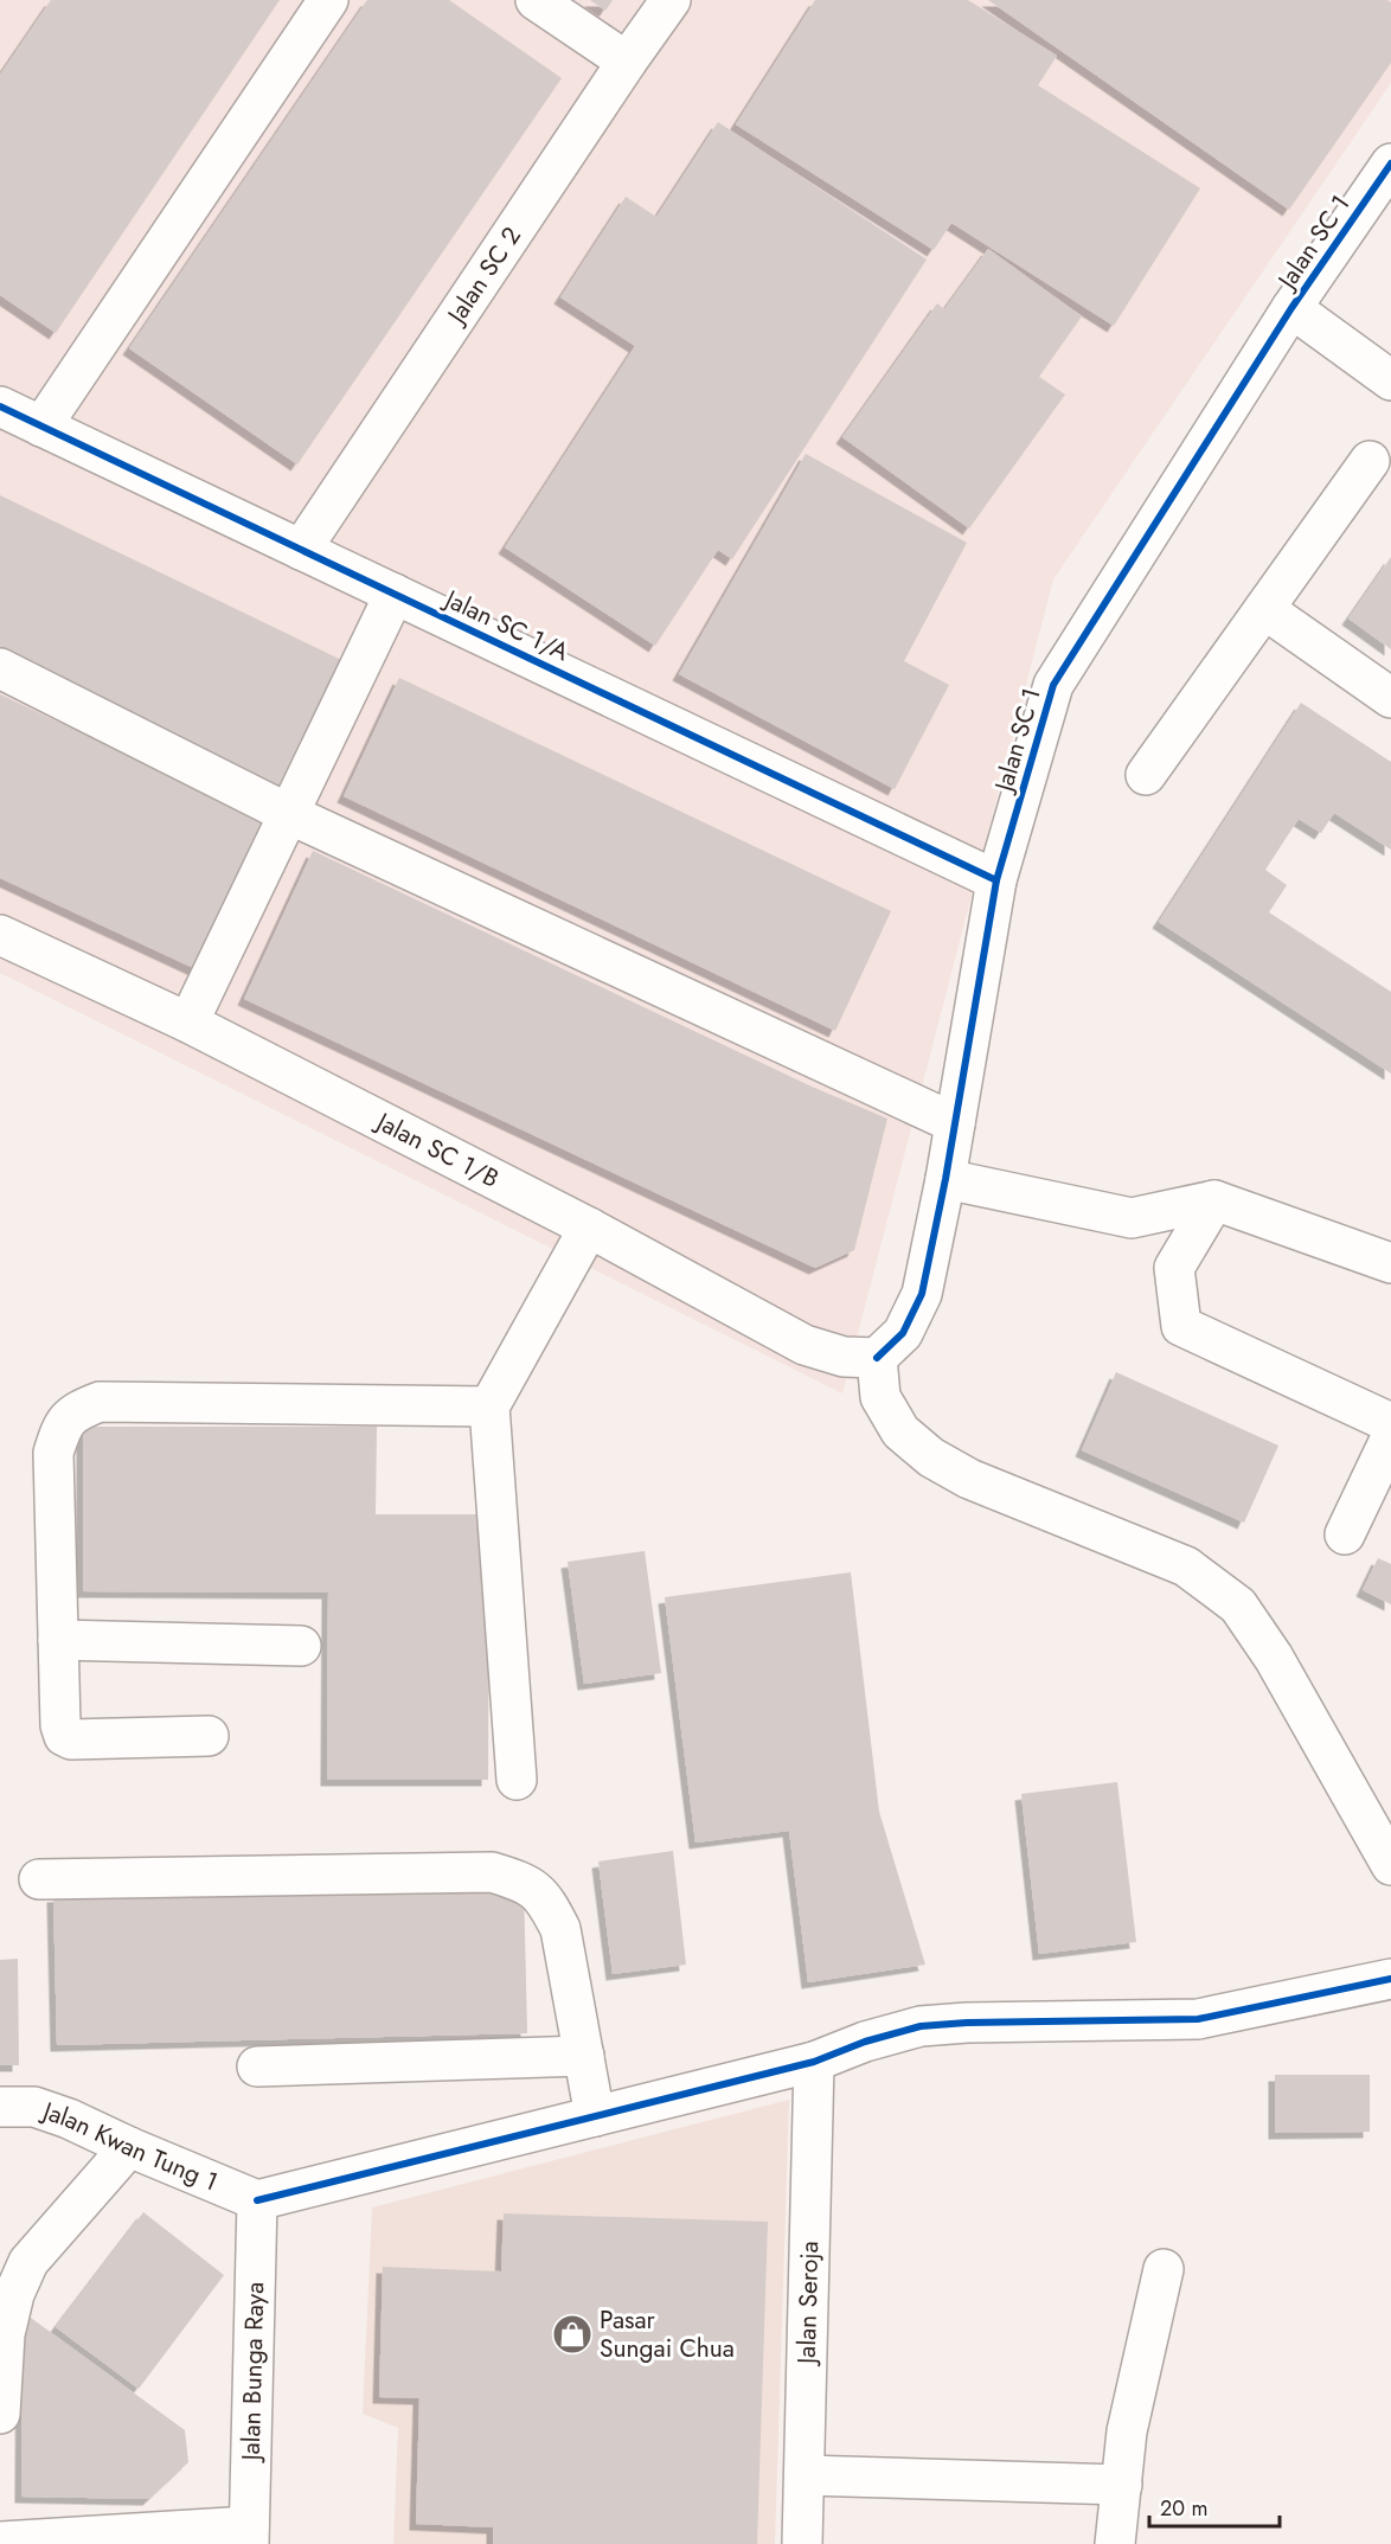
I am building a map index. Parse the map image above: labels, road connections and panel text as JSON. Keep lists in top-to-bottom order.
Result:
{
  "streets": {
    "street": [
      "Jalan SC 1",
      "Jalan SC 2",
      "Jalan SC 1/A",
      "Jalan SC 1/B",
      "Jalan Kwan Tung 1",
      "Jalan Seroja",
      "Jalan Bunga Raya"
    ]
  },
  "crossings": [
    ["Jalan SC 1", "Jalan SC 1/A"],
    ["Jalan SC 1", "Jalan SC 1/B"],
    ["Jalan SC 2", "Jalan SC 1/A"],
    ["Jalan Kwan Tung 1", "Jalan Bunga Raya"]
  ],
  "places": {
    "shop": ["Pasar Sungai Chua"]
  },
  "scale_bar": "20 m"
}
